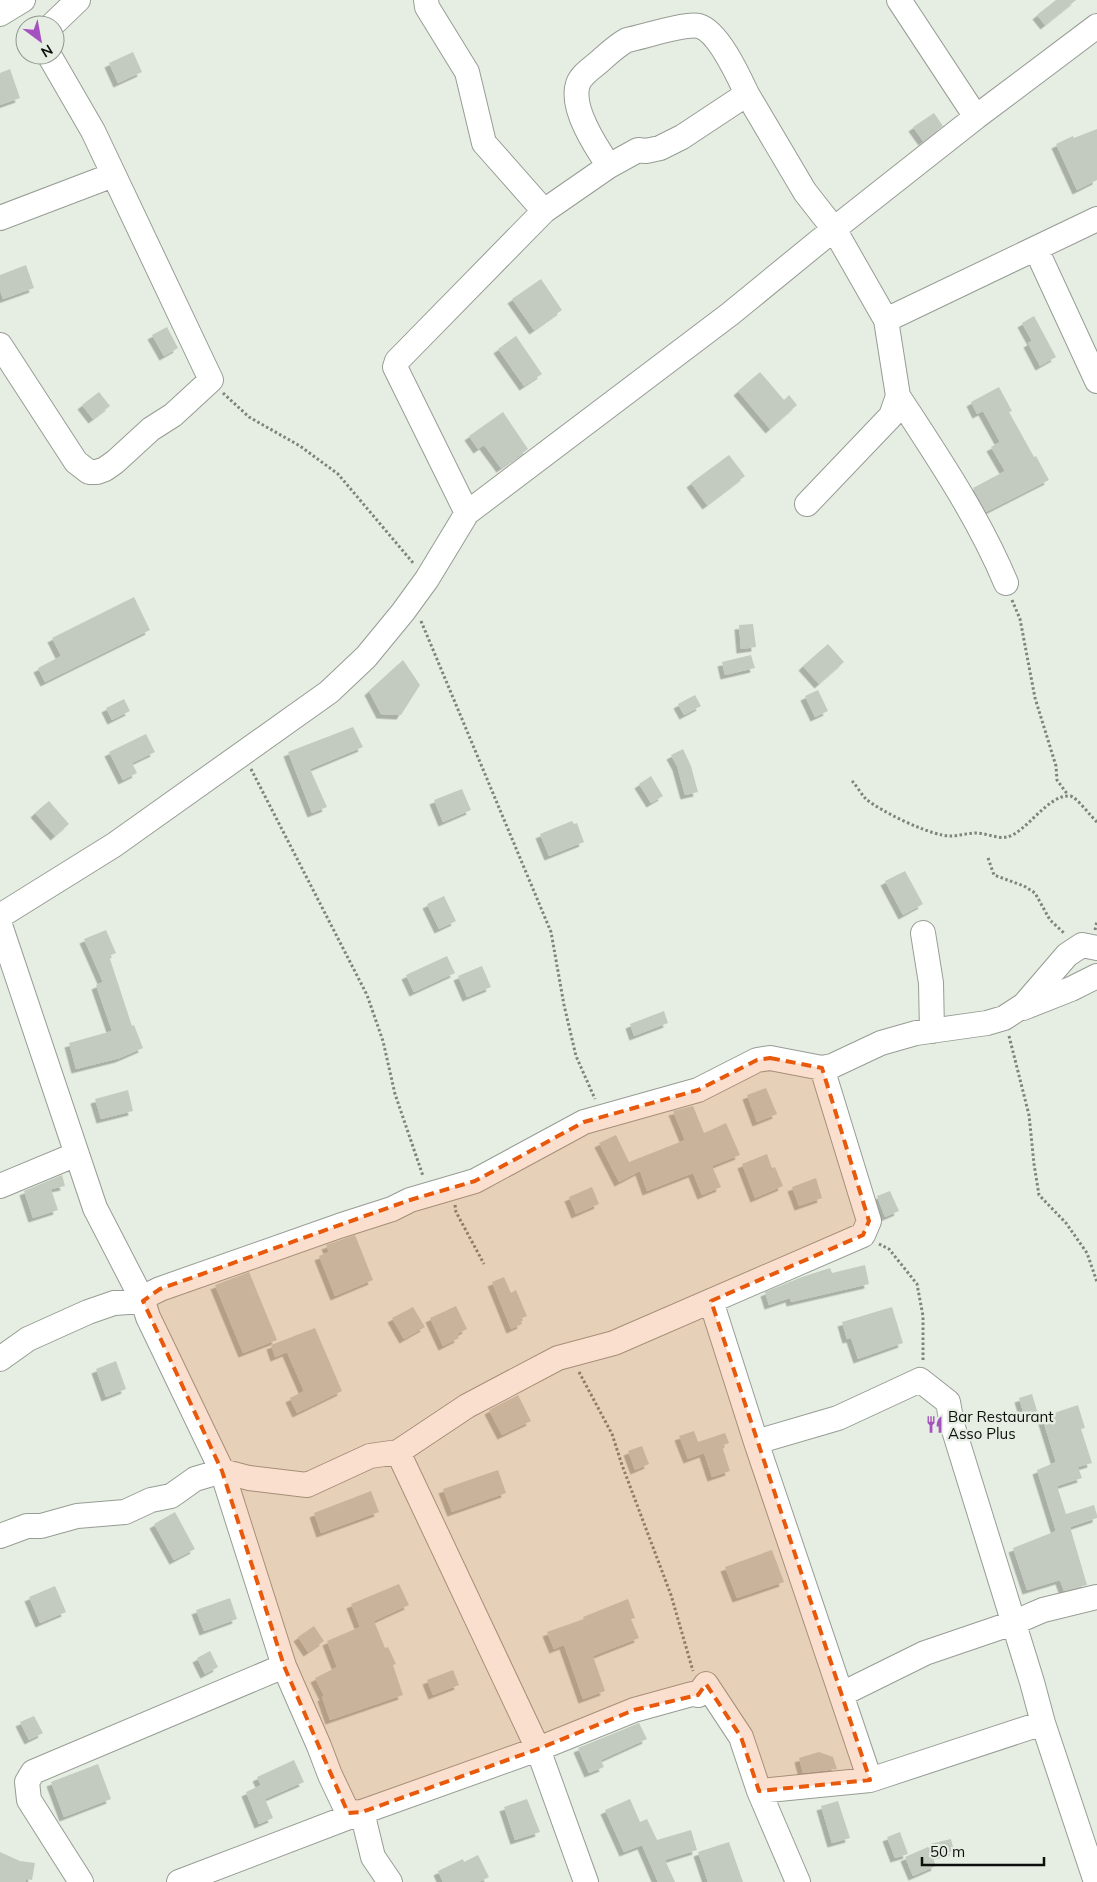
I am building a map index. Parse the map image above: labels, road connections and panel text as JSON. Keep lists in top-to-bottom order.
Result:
{
  "places": {
    "restaurant": ["Bar Restaurant Asso Plus"]
  },
  "scale_bar": "50 m",
  "north": "bottom right"
}
